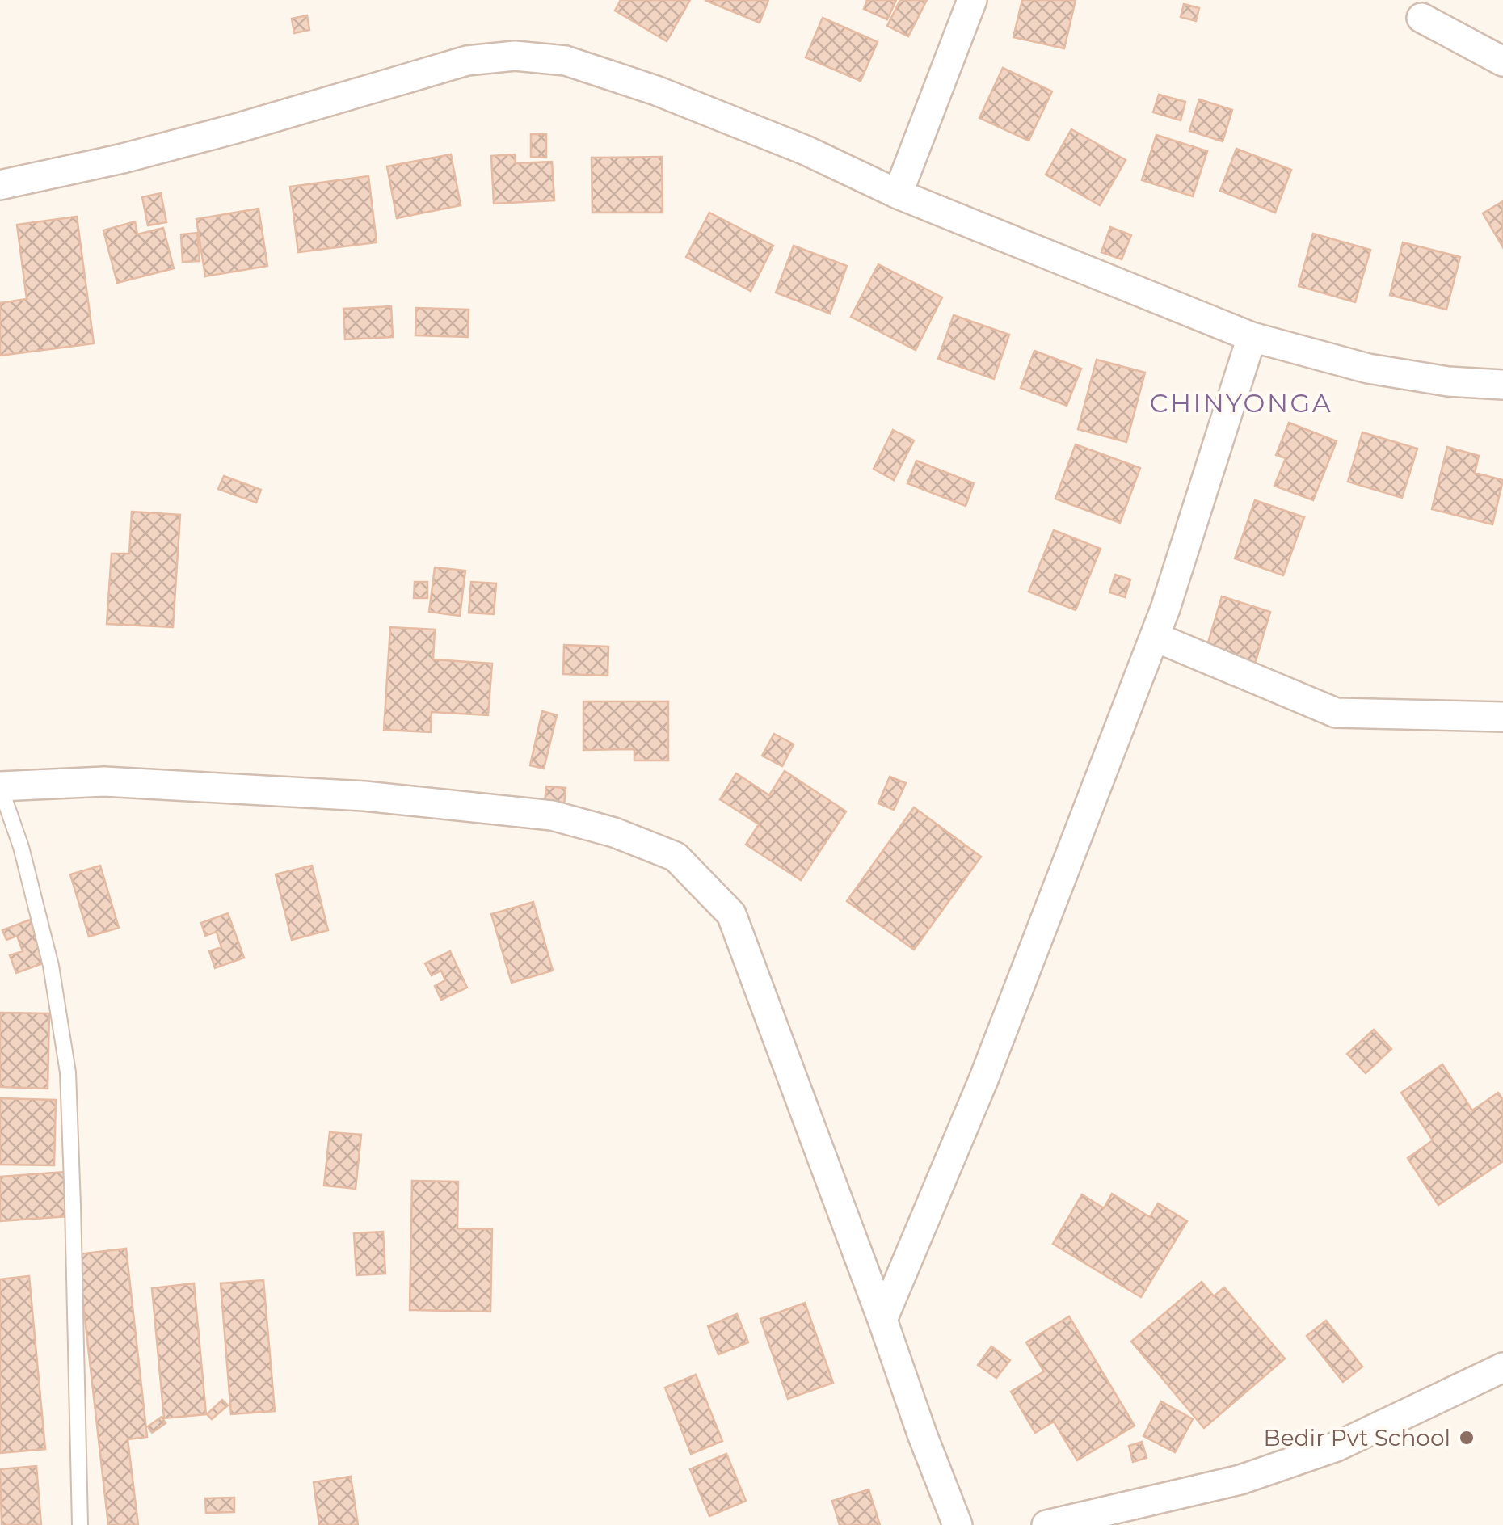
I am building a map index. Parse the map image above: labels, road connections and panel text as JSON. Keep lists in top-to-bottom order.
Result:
{
  "districts": ["CHINYONGA"],
  "places": ["Bedir Pvt School"]
}
